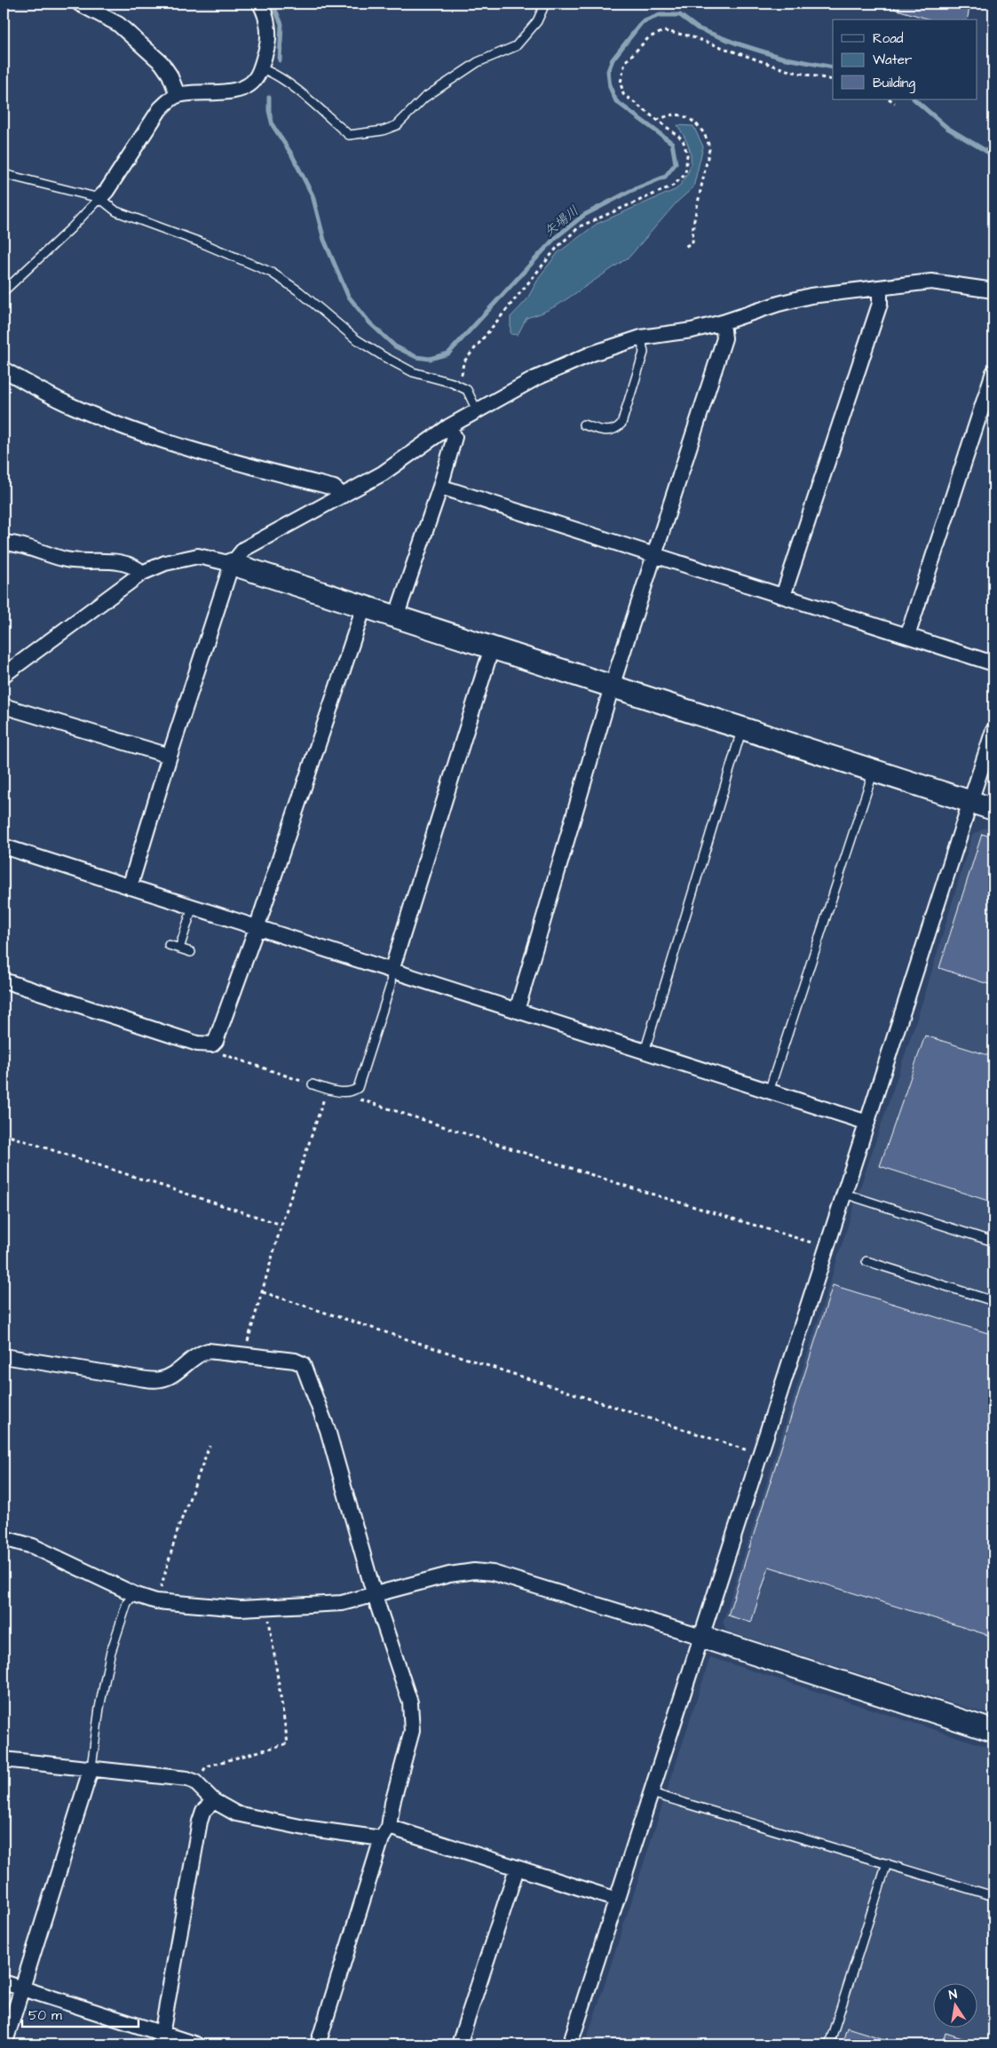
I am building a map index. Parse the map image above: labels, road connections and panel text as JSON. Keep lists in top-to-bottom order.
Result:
{
  "water": ["矢場川"],
  "legend": ["Road", "Water", "Building"],
  "scale_bar": "50 m",
  "north": "top"
}
